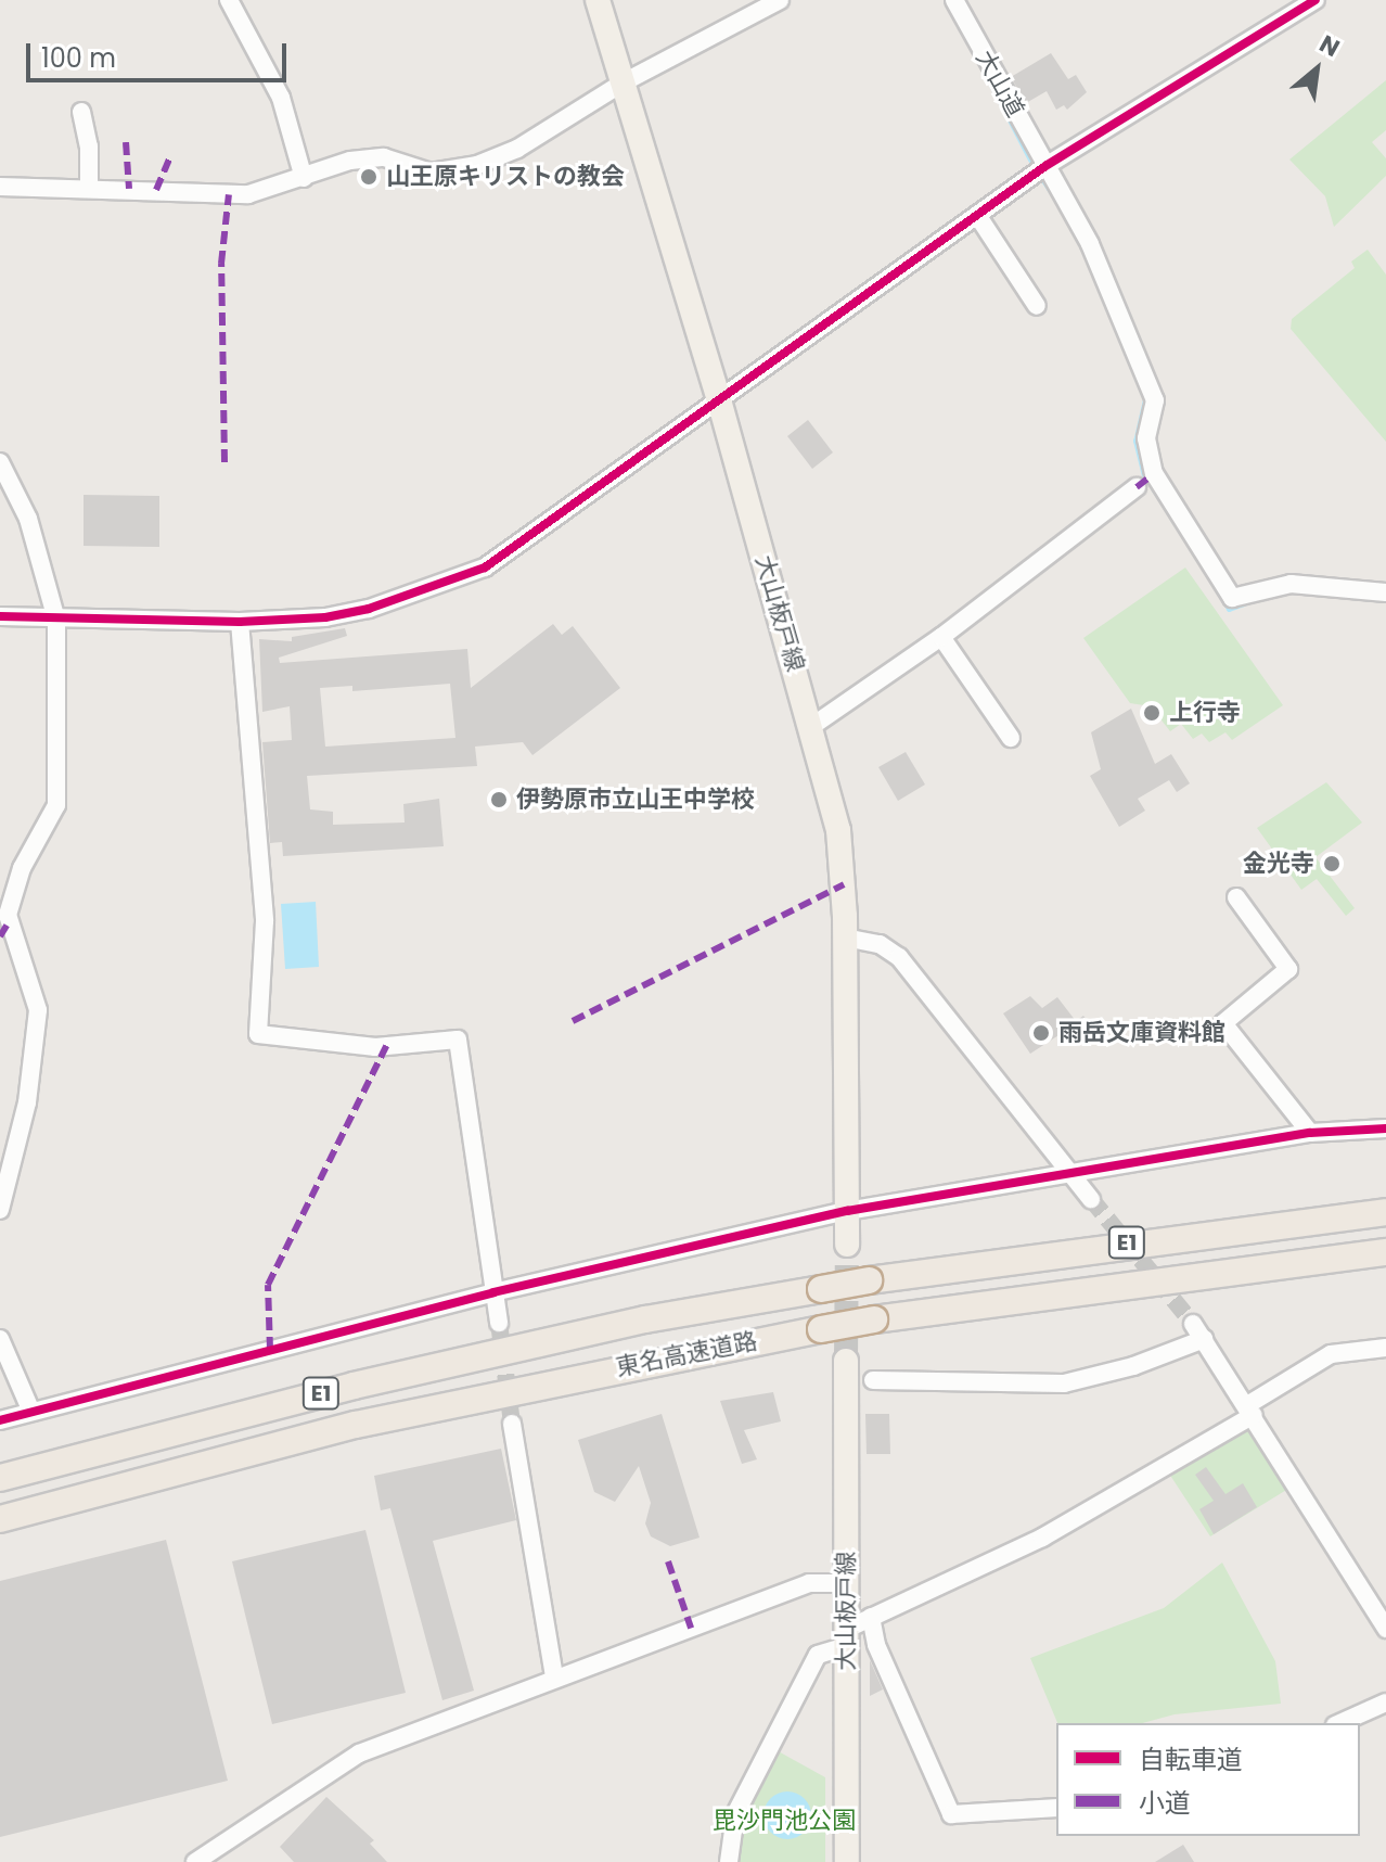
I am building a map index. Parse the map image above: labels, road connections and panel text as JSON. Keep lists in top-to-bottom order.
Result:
{
  "streets": {
    "highway": ["E1", "東名高速道路"],
    "main road": ["大山板戸線"],
    "street": ["大山道"]
  },
  "parks": ["毘沙門池公園"],
  "places": [
    "山王原キリストの教会",
    "上行寺",
    "伊勢原市立山王中学校",
    "金光寺",
    "雨岳文庫資料館"
  ],
  "legend": ["自転車道", "小道"],
  "scale_bar": "100 m",
  "north": "top right"
}
